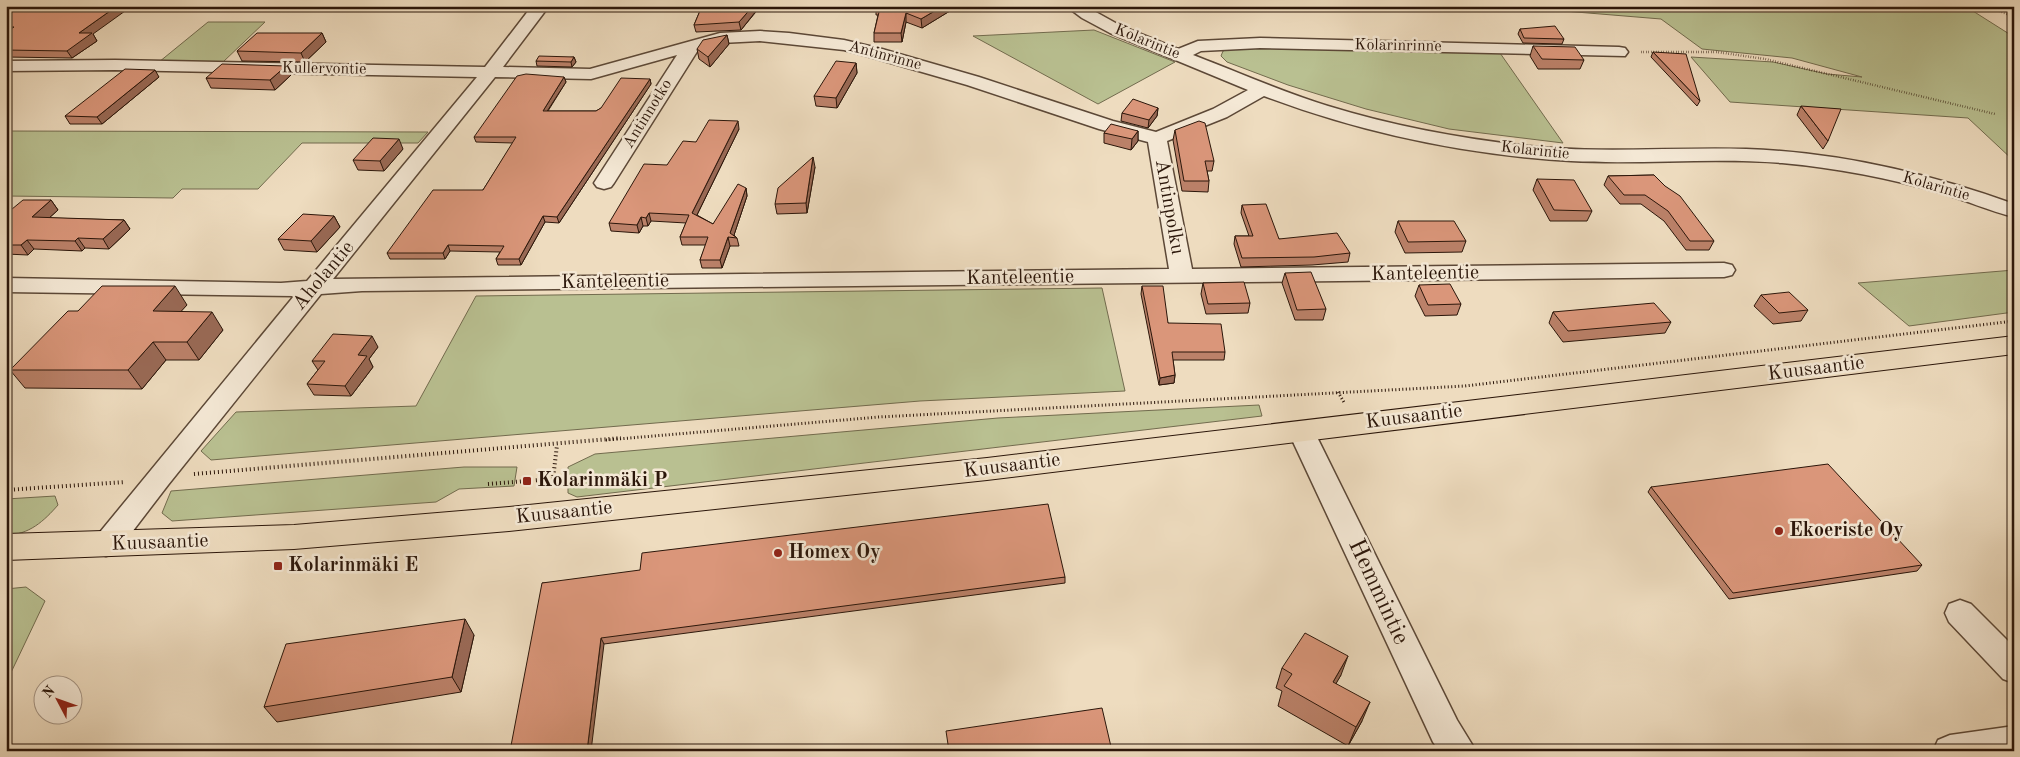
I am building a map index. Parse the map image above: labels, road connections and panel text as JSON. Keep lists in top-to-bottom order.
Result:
{
  "streets": {
    "main road": ["Kuusaantie"],
    "street": [
      "Kolarintie",
      "Kolarinrinne",
      "Antinrinne",
      "Kullervontie",
      "Antinnotko",
      "Antinpolku",
      "Kanteleentie",
      "Aholantie",
      "Hemmintie"
    ]
  },
  "crossings": [
    ["Kolarintie", "Kolarinrinne"],
    ["Antinrinne", "Kullervontie"],
    ["Antinrinne", "Antinnotko"],
    ["Antinrinne", "Antinpolku"],
    ["Antinrinne", "Aholantie"],
    ["Kullervontie", "Aholantie"],
    ["Antinpolku", "Kanteleentie"],
    ["Kanteleentie", "Aholantie"],
    ["Aholantie", "Kuusaantie"],
    ["Kuusaantie", "Hemmintie"]
  ],
  "places": {
    "transit": ["Kolarinmäki P", "Kolarinmäki E"],
    "other": ["Ekoeriste Oy", "Homex Oy"]
  },
  "north": "top left"
}
